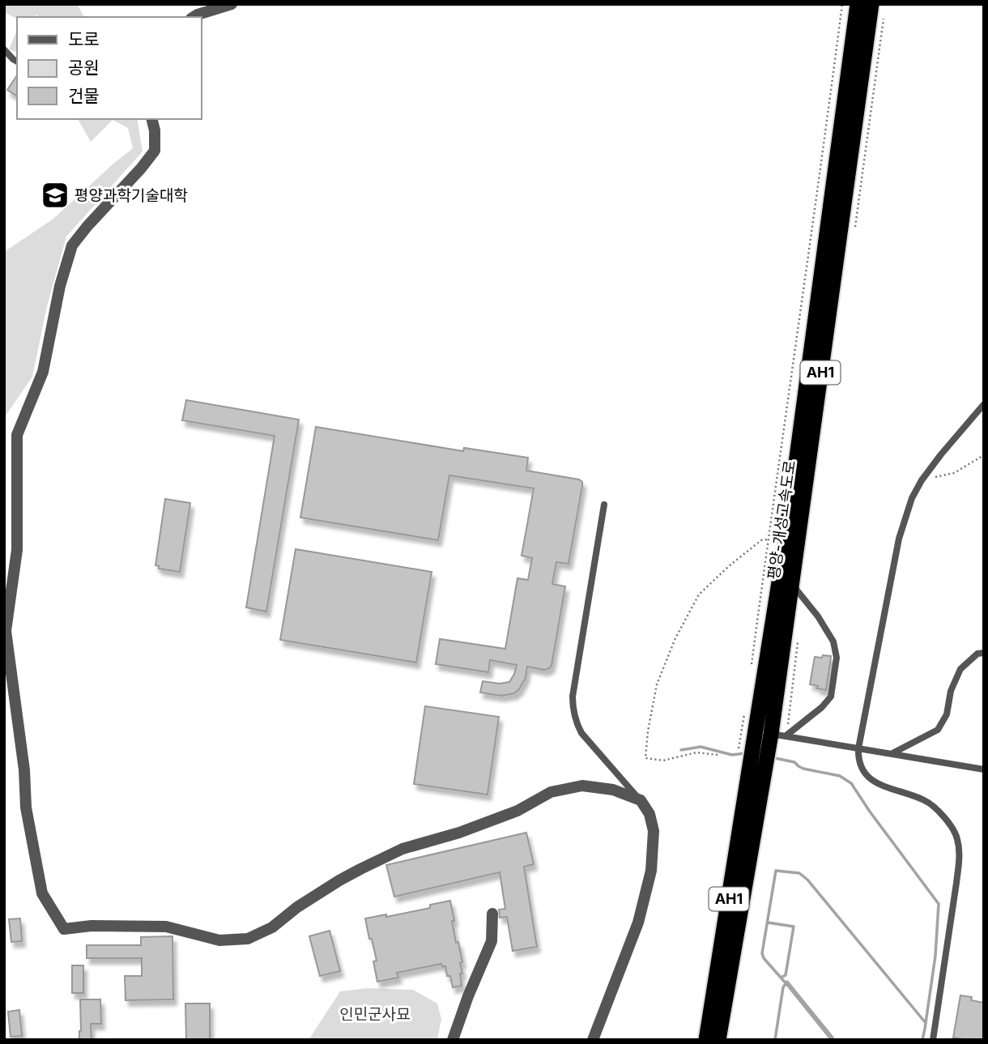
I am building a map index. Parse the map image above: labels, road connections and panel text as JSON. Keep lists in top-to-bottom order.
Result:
{
  "streets": {
    "highway": ["AH1", "평양-개성고속도로"]
  },
  "parks": ["인민군사묘"],
  "places": {
    "school or university": ["평양과학기술대학"]
  },
  "legend": ["도로", "공원", "건물"]
}
